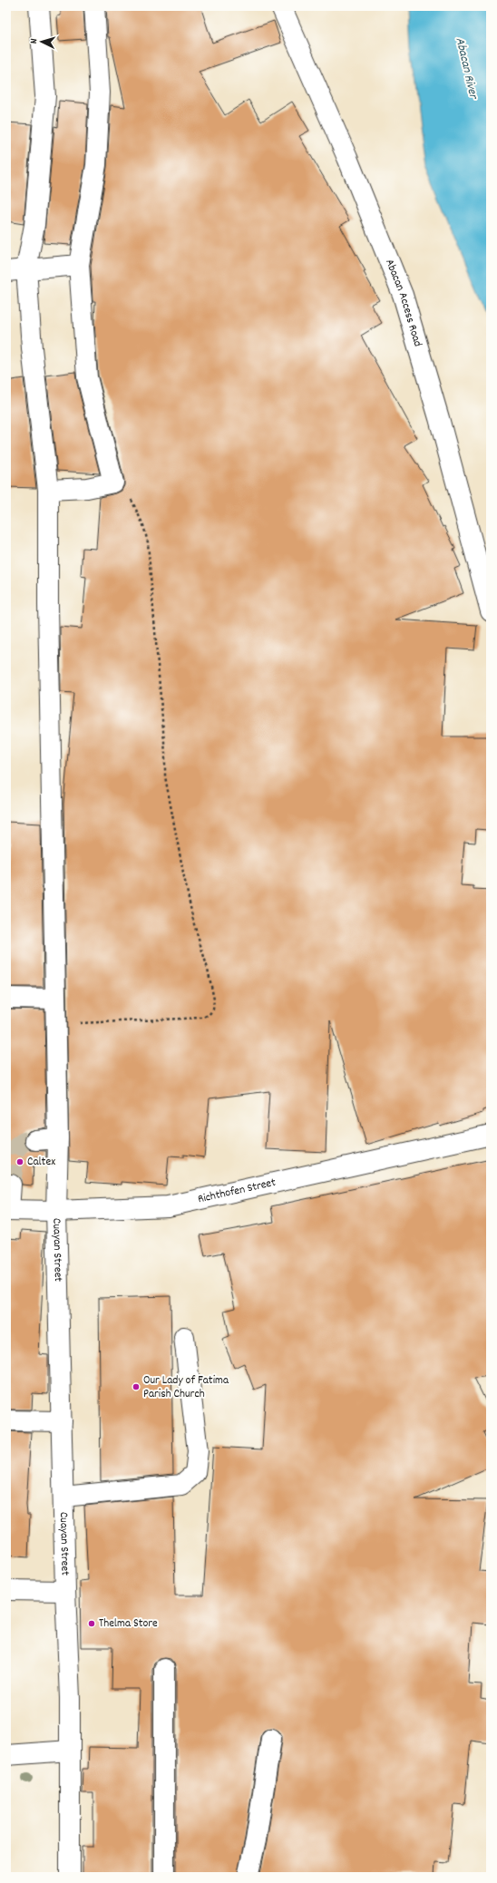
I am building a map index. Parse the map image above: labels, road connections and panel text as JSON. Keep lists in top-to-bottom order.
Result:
{
  "streets": {
    "street": ["Abacan Access Road", "Richthofen Street", "Cuayan Street"]
  },
  "crossings": [
    ["Richthofen Street", "Cuayan Street"]
  ],
  "water": ["Abacan River"],
  "places": ["Caltex", "Our Lady of Fatima Parish Church", "Thelma Store"],
  "north": "left"
}
